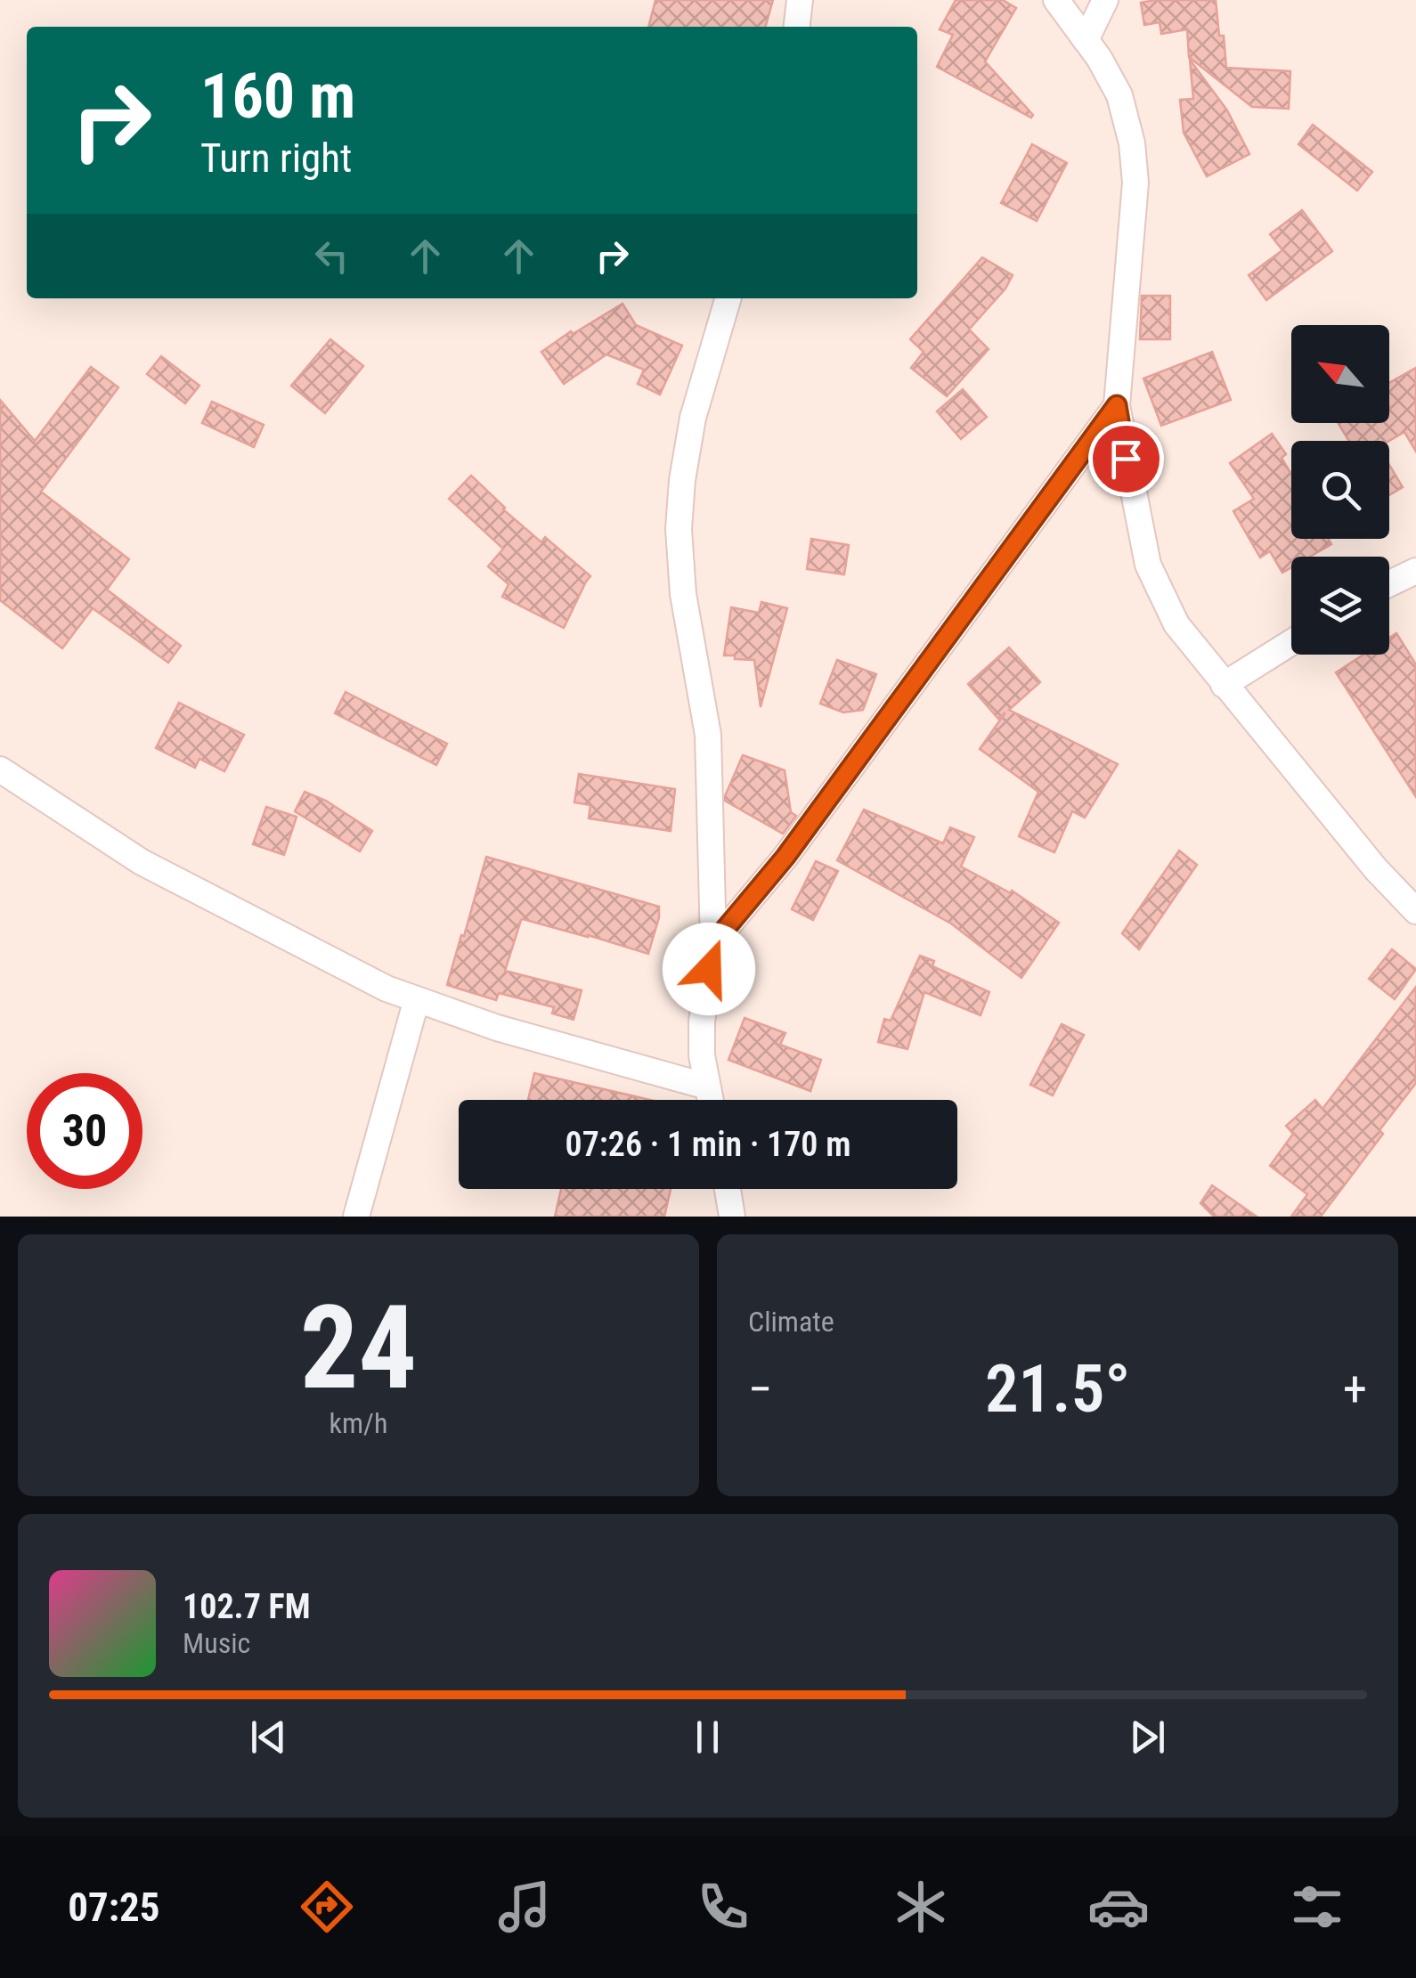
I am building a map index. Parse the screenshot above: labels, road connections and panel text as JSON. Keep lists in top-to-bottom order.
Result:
{
  "north": "top left",
  "page": {
    "turn": ["160 m", "Turn right"],
    "limit": "30",
    "trip": "07:26 · 1 min · 170 m",
    "tile": [
      ["24", "km/h"],
      "Climate"
    ],
    "heat": ["−", "21.5°", "+"],
    "song": ["102.7 FM", "Music"],
    "tabs": "07:25"
  }
}
